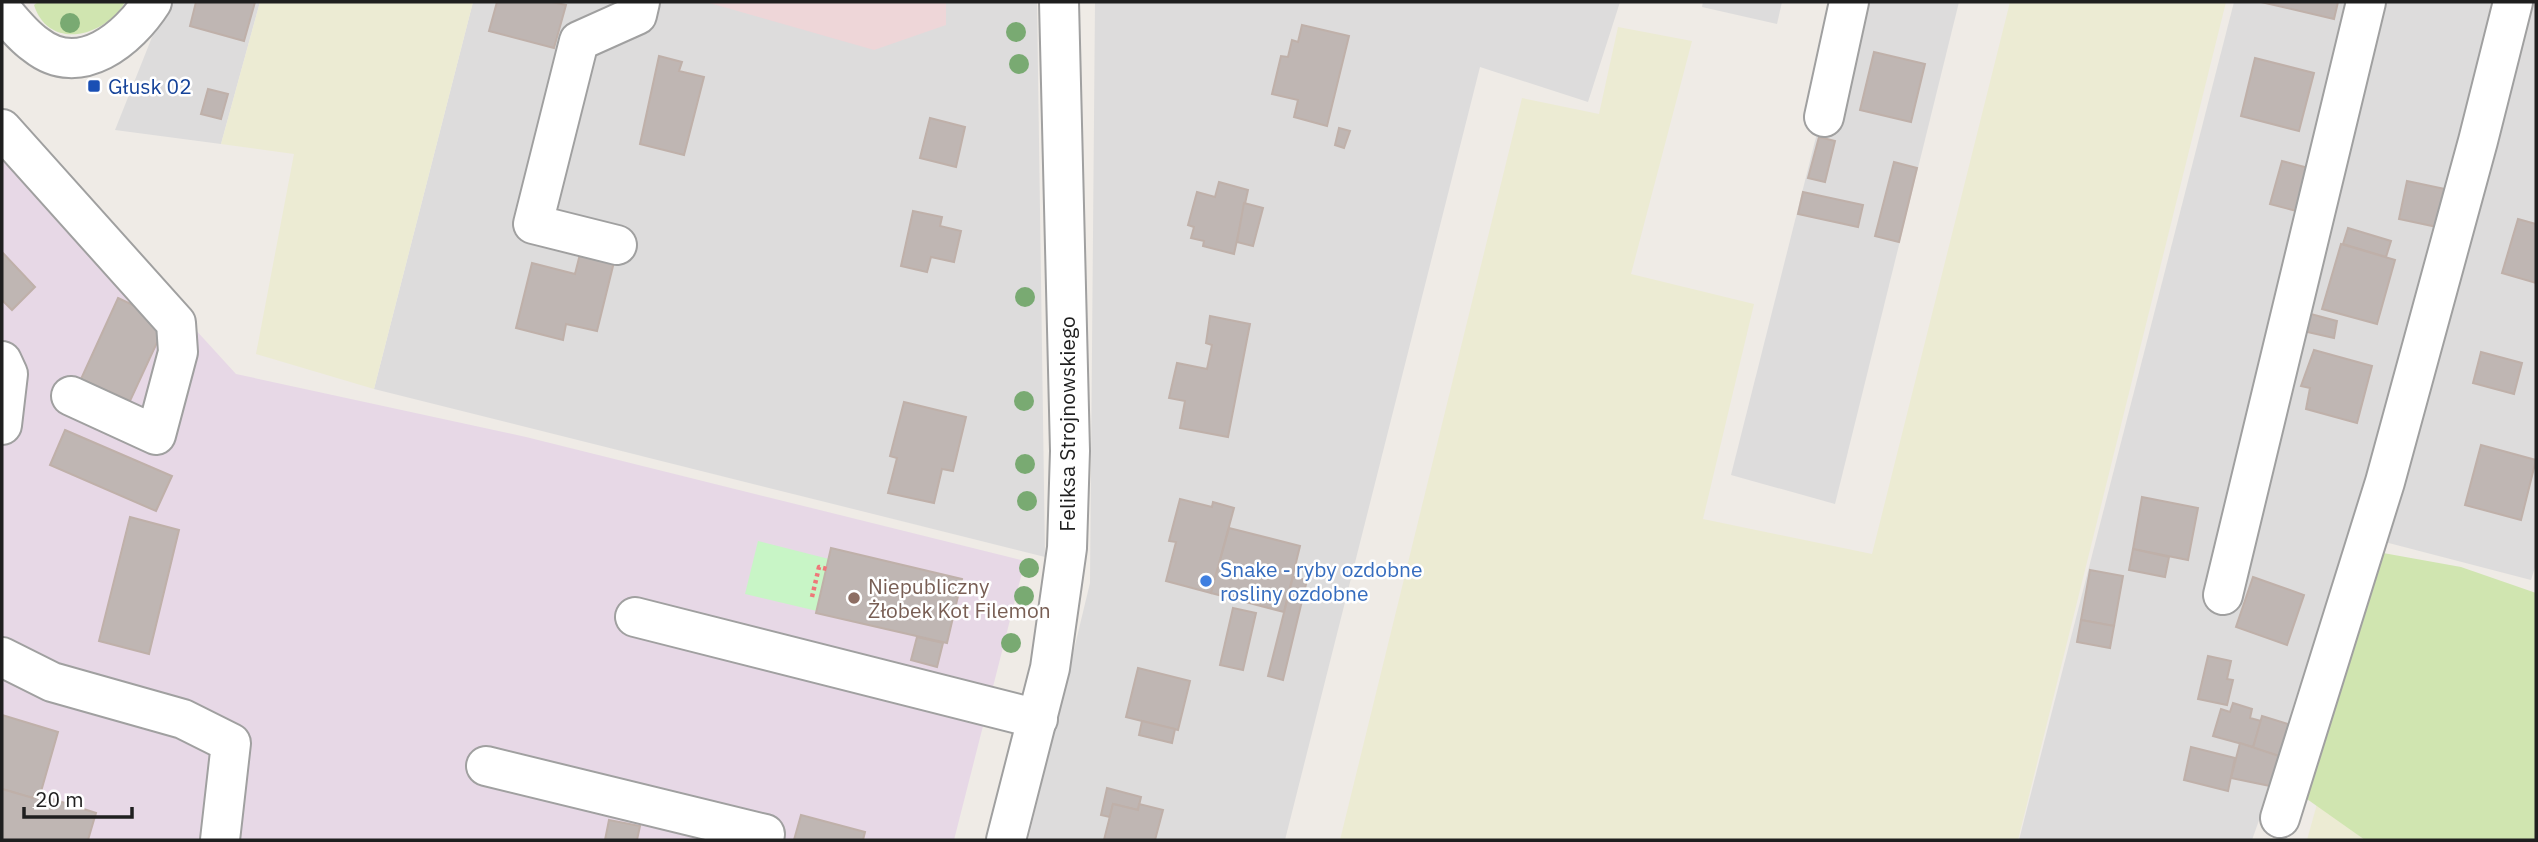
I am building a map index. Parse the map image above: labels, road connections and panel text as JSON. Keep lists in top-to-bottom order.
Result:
{
  "streets": {
    "street": ["Feliksa Strojnowskiego"]
  },
  "places": {
    "transit": ["Głusk 02"],
    "other": ["Snake - ryby ozdobne rosliny ozdobne", "Niepubliczny Żłobek Kot Filemon"]
  },
  "scale_bar": "20 m"
}
